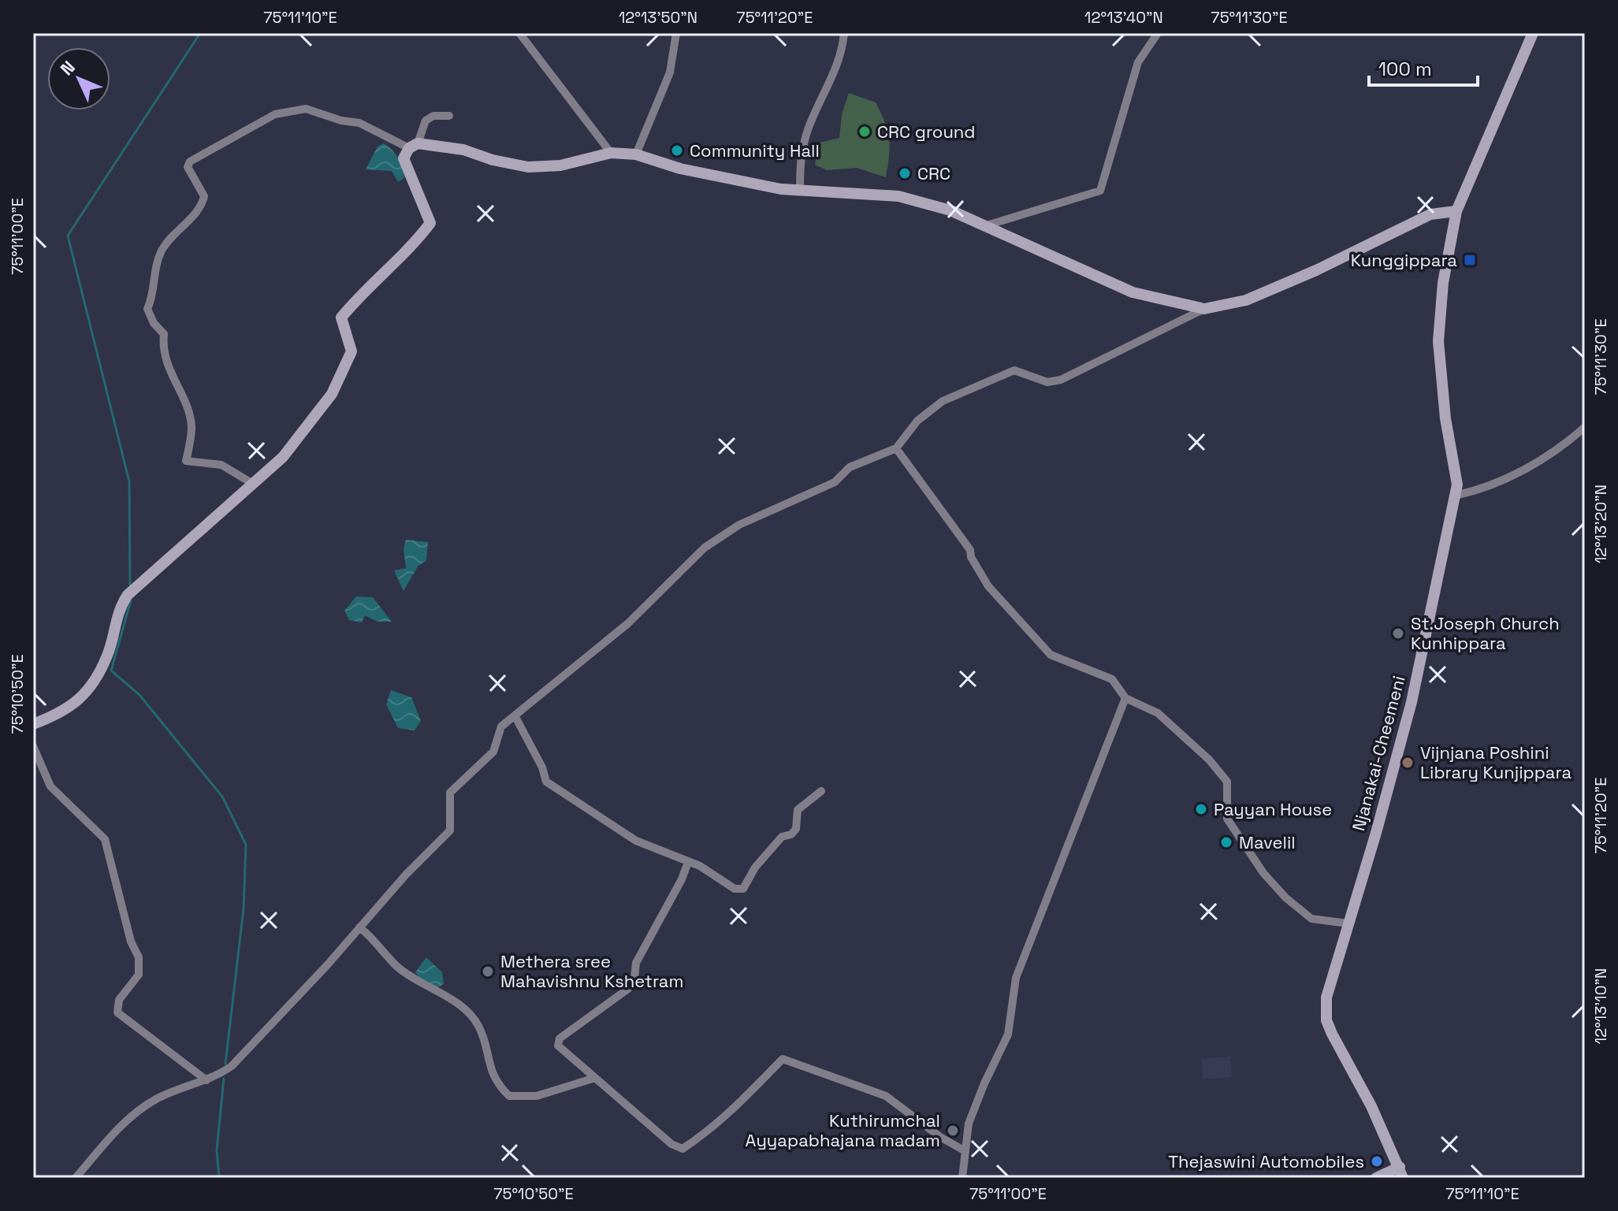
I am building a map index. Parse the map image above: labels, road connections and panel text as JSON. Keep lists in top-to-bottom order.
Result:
{
  "streets": {
    "street": ["Njanakai-Cheemeni"]
  },
  "places": {
    "other": [
      "CRC ground",
      "Community Hall",
      "CRC",
      "St.Joseph Church Kunhippara",
      "Vijnjana Poshini Library Kunjippara",
      "Payyan House",
      "Mavelil",
      "Methera sree Mahavishnu Kshetram",
      "Kuthirumchal Ayyapabhajana madam",
      "Thejaswini Automobiles"
    ],
    "transit": ["Kunggippara"]
  },
  "scale_bar": "100 m",
  "north": "top left",
  "coordinates": [
    "75°11'10\"E",
    "12°13'50\"N",
    "75°11'20\"E",
    "12°13'40\"N",
    "75°11'30\"E",
    "75°11'00\"E",
    "12°13'20\"N",
    "75°10'50\"E",
    "12°13'10\"N"
  ]
}
